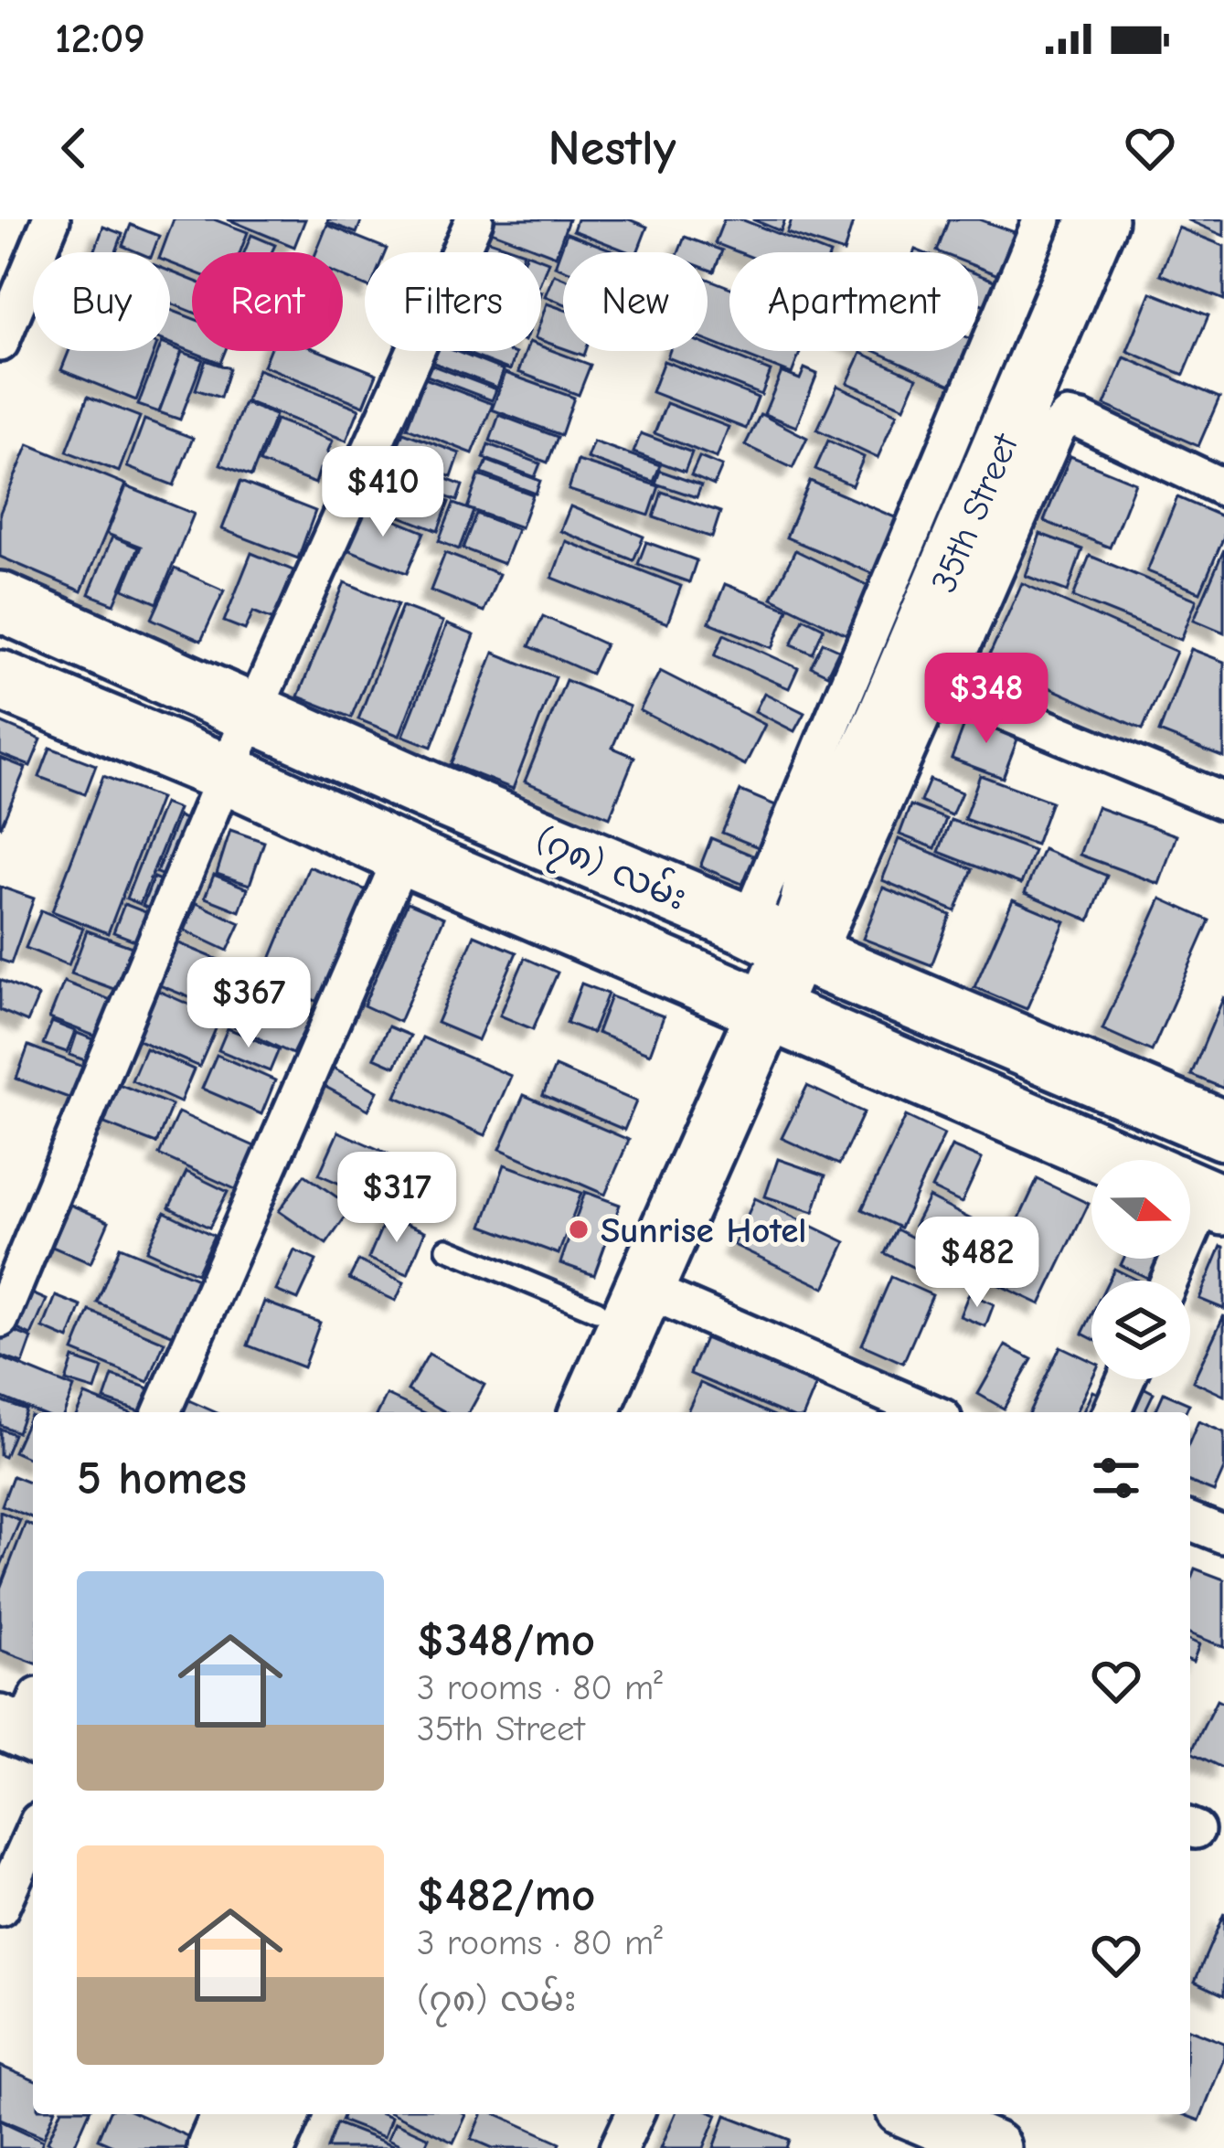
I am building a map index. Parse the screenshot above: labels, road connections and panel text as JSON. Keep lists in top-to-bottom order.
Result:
{
  "streets": {
    "main road": ["35th Street", "(၇၈) လမ်း"]
  },
  "crossings": [
    ["35th Street", "(၇၈) လမ်း"]
  ],
  "places": ["Sunrise Hotel"],
  "north": "right",
  "page": {
    "status": "12:09",
    "header": "Nestly",
    "chip": [
      "Buy",
      "Rent",
      "Filters",
      "New",
      "Apartment"
    ],
    "price": [
      "$410",
      "$348",
      "$367",
      "$317",
      "$482"
    ],
    "heading": "5 homes",
    "list": [
      {
        "name": "$348/mo",
        "note": "3 rooms · 80 m² · 35th Street"
      },
      {
        "name": "$482/mo",
        "note": "3 rooms · 80 m² · (၇၈) လမ်း"
      }
    ]
  }
}
